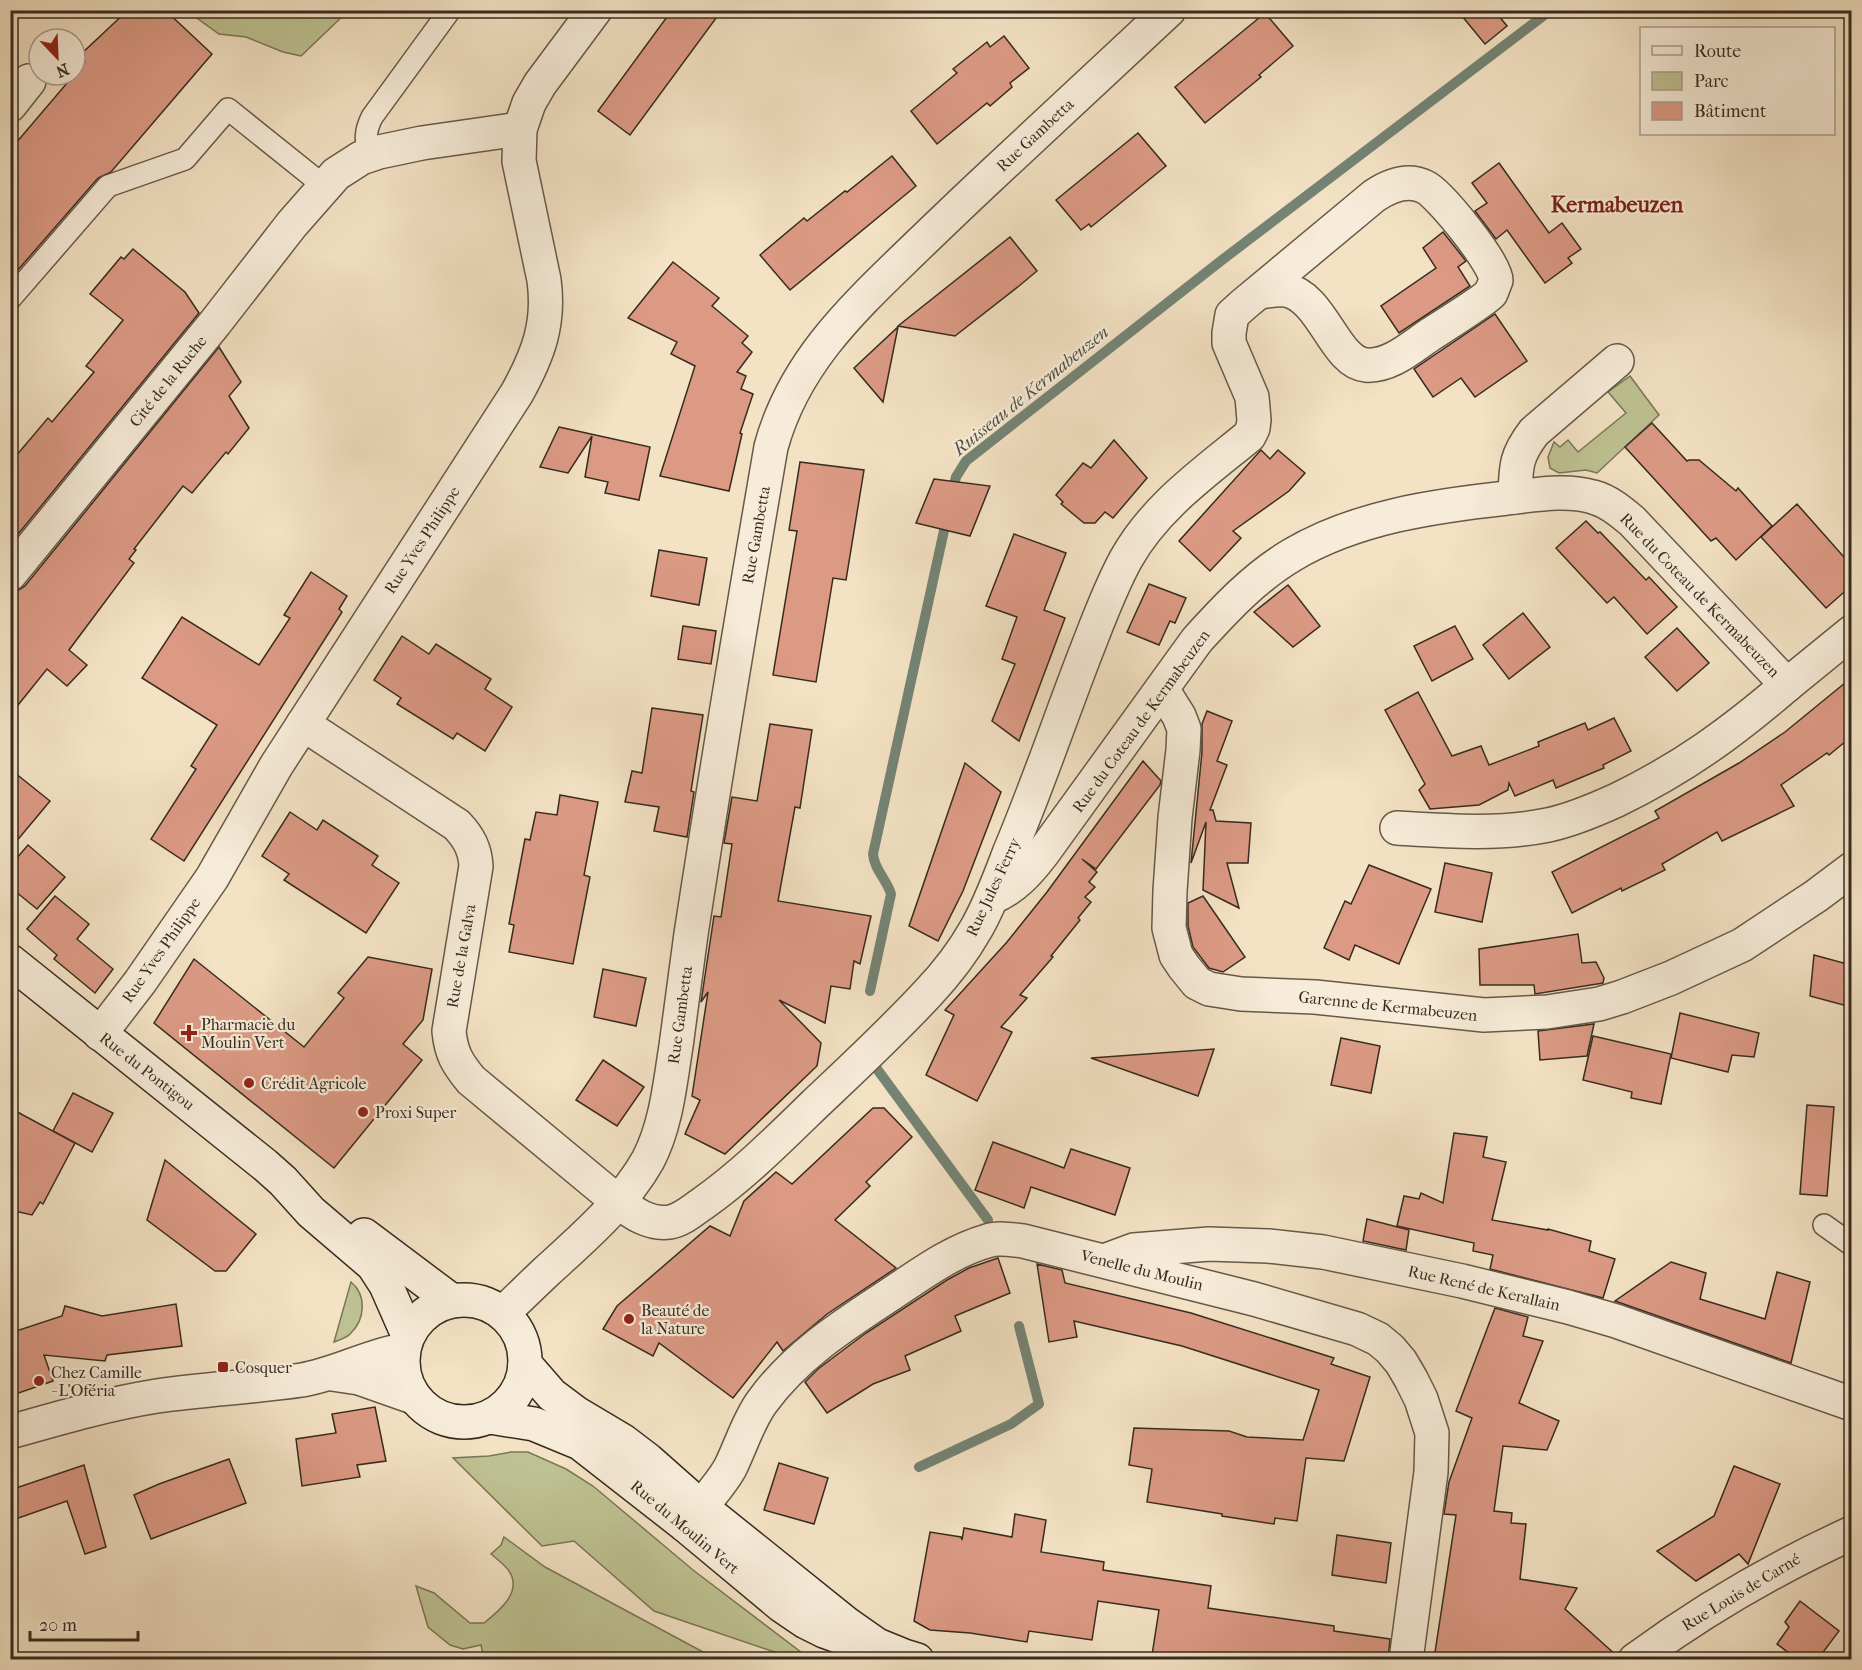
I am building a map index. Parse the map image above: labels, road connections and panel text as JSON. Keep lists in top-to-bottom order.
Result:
{
  "streets": {
    "street": [
      "Rue Gambetta",
      "Cité de la Ruche",
      "Rue Yves Philippe",
      "Rue du Coteau de Kermabeuzen",
      "Rue Jules Ferry",
      "Rue de la Galva",
      "Garenne de Kermabeuzen",
      "Rue du Pontigou",
      "Venelle du Moulin",
      "Rue René de Kerallain",
      "Rue du Moulin Vert",
      "Rue Louis de Carné"
    ]
  },
  "crossings": [
    ["Rue Gambetta", "Rue Jules Ferry"],
    ["Rue Gambetta", "Rue de la Galva"],
    ["Rue Gambetta", "Rue du Pontigou"],
    ["Rue Gambetta", "Rue du Moulin Vert"],
    ["Cité de la Ruche", "Rue Yves Philippe"],
    ["Rue Yves Philippe", "Rue de la Galva"],
    ["Rue Yves Philippe", "Rue du Pontigou"],
    ["Rue du Coteau de Kermabeuzen", "Rue Jules Ferry"],
    ["Rue du Coteau de Kermabeuzen", "Garenne de Kermabeuzen"],
    ["Rue Jules Ferry", "Rue de la Galva"],
    ["Rue du Pontigou", "Rue du Moulin Vert"],
    ["Venelle du Moulin", "Rue René de Kerallain"],
    ["Venelle du Moulin", "Rue du Moulin Vert"]
  ],
  "districts": ["Kermabeuzen"],
  "water": ["Ruisseau de Kermabeuzen"],
  "places": {
    "health": ["Pharmacie du Moulin Vert"],
    "other": [
      "Crédit Agricole",
      "Proxi Super",
      "Beauté de la Nature",
      "Chez Camille - L'Oféria"
    ],
    "transit": ["Cosquer"]
  },
  "legend": ["Route", "Parc", "Bâtiment"],
  "scale_bar": "20 m",
  "north": "bottom right"
}
